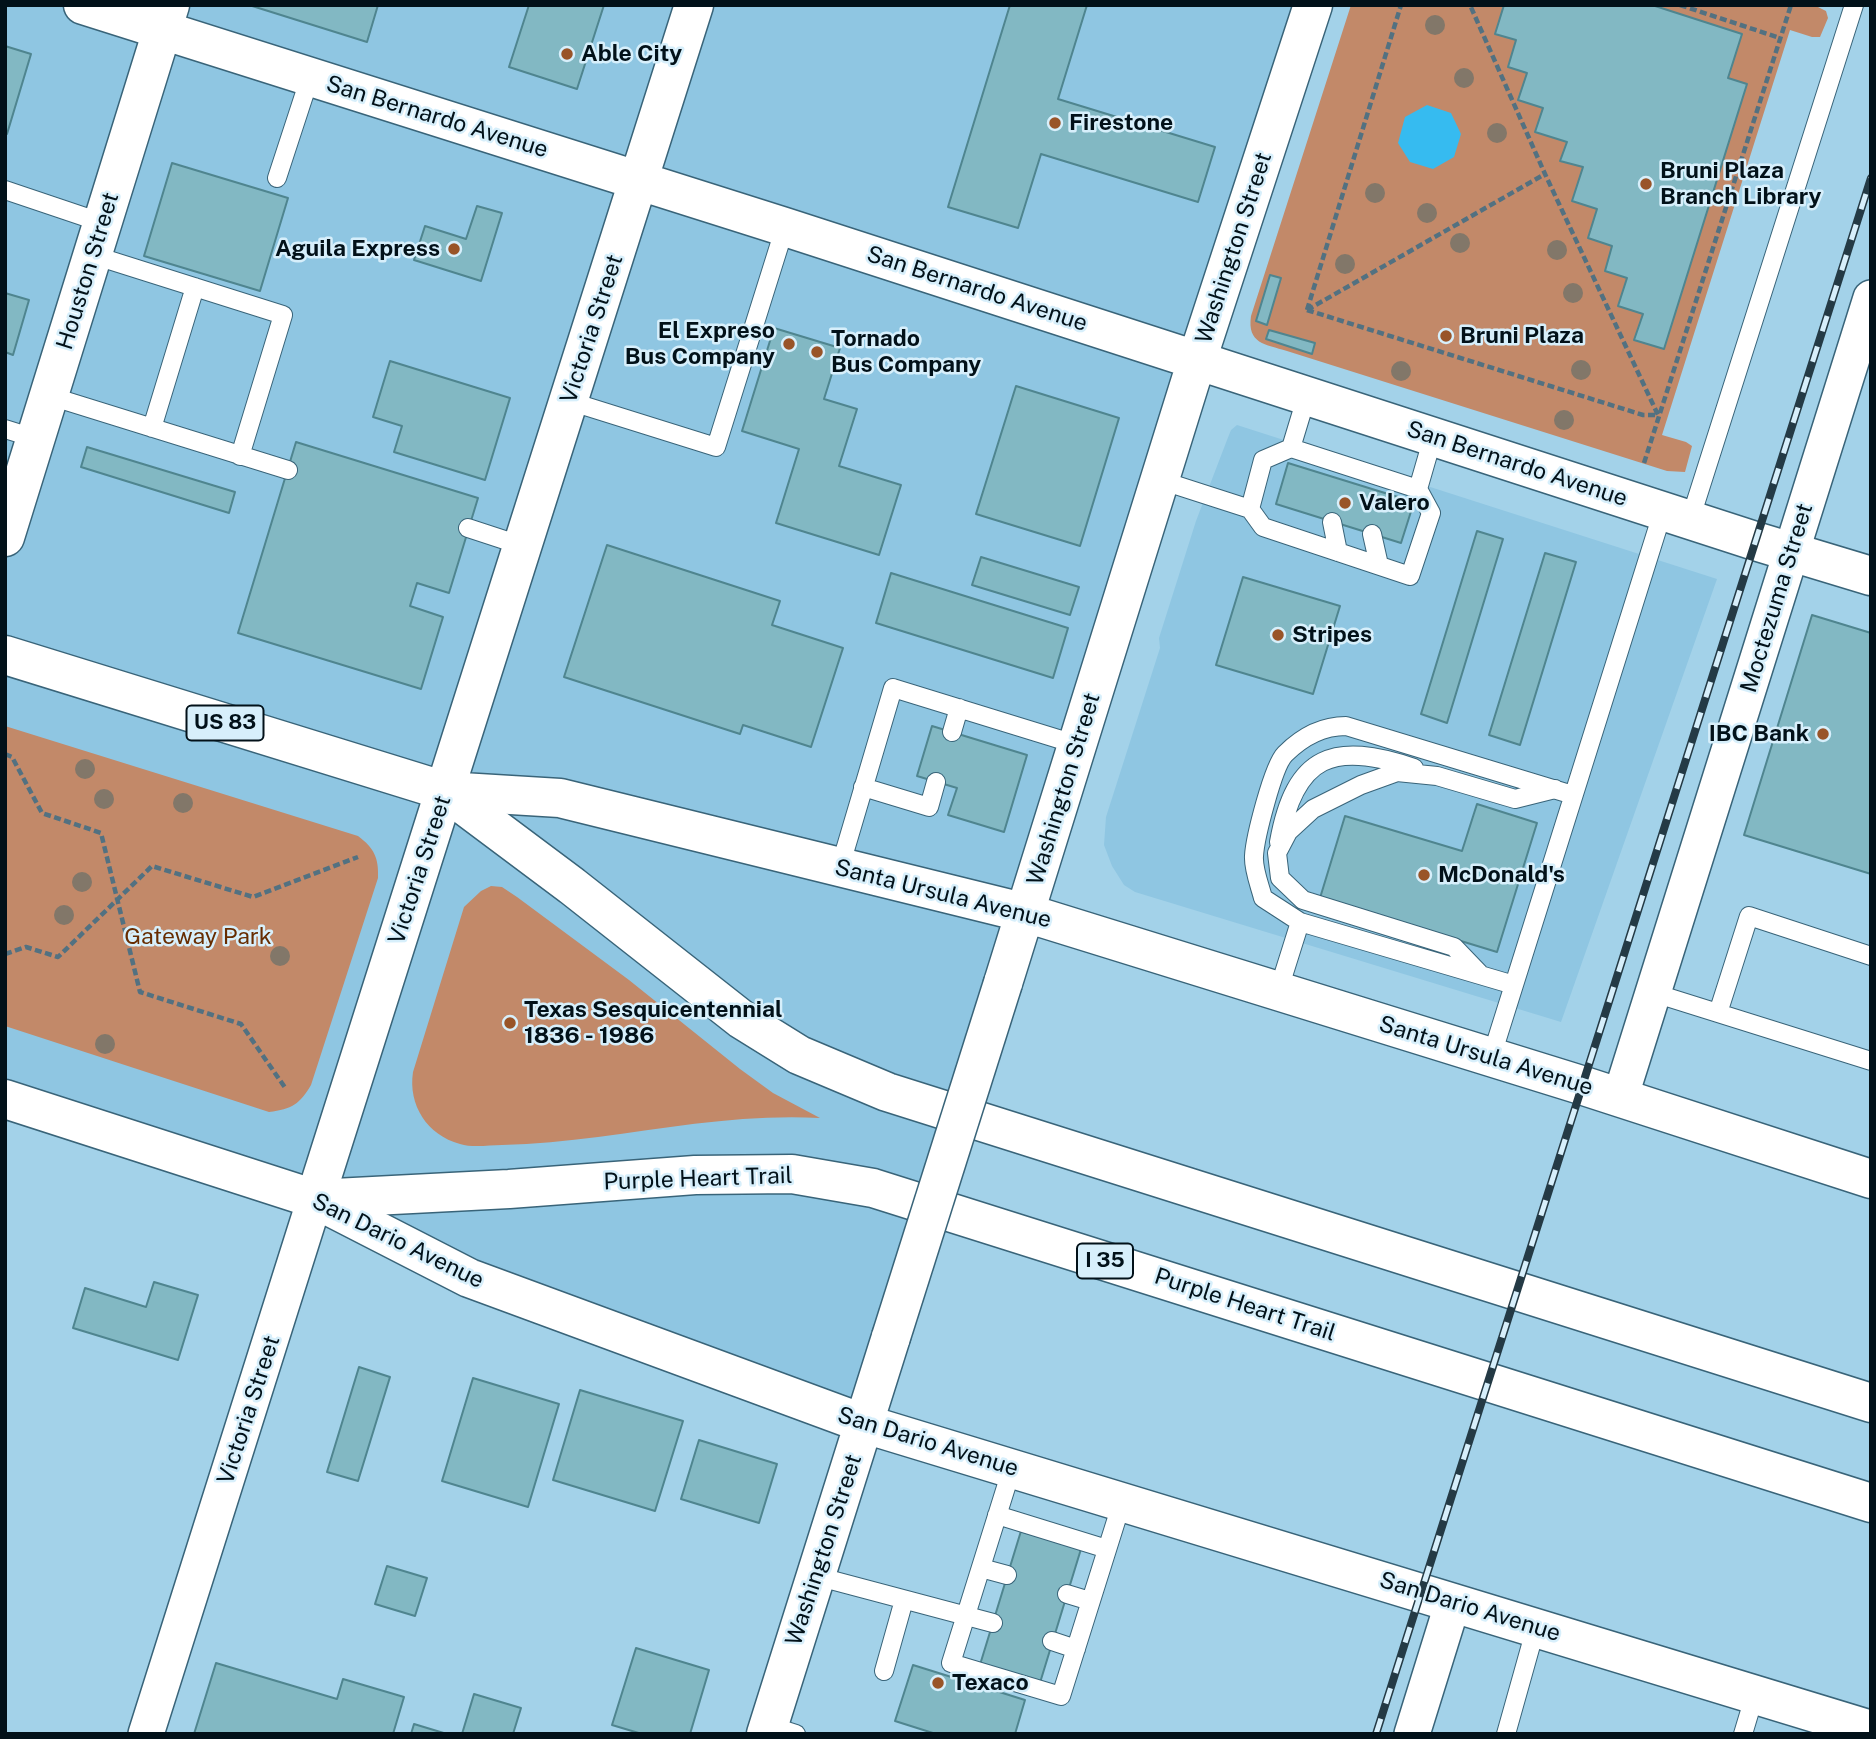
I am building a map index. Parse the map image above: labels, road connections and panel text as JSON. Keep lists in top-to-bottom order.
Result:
{
  "streets": {
    "main road": [
      "San Bernardo Avenue",
      "Washington Street",
      "Houston Street",
      "Victoria Street",
      "US 83",
      "Santa Ursula Avenue",
      "Purple Heart Trail",
      "San Dario Avenue",
      "I 35"
    ],
    "street": ["Moctezuma Street"]
  },
  "crossings": [
    ["San Bernardo Avenue", "Washington Street"],
    ["San Bernardo Avenue", "Houston Street"],
    ["San Bernardo Avenue", "Victoria Street"],
    ["San Bernardo Avenue", "Moctezuma Street"],
    ["Washington Street", "Santa Ursula Avenue"],
    ["Washington Street", "San Dario Avenue"],
    ["Victoria Street", "Santa Ursula Avenue"],
    ["Victoria Street", "Purple Heart Trail"],
    ["Victoria Street", "San Dario Avenue"],
    ["Moctezuma Street", "Santa Ursula Avenue"],
    ["Purple Heart Trail", "San Dario Avenue"]
  ],
  "parks": ["Gateway Park"],
  "places": [
    "Able City",
    "Firestone",
    "Bruni Plaza Branch Library",
    "Aguila Express",
    "Bruni Plaza",
    "El Expreso Bus Company",
    "Tornado Bus Company",
    "Valero",
    "Stripes",
    "IBC Bank",
    "McDonald's",
    "Texas Sesquicentennial 1836 - 1986",
    "Texaco"
  ]
}
